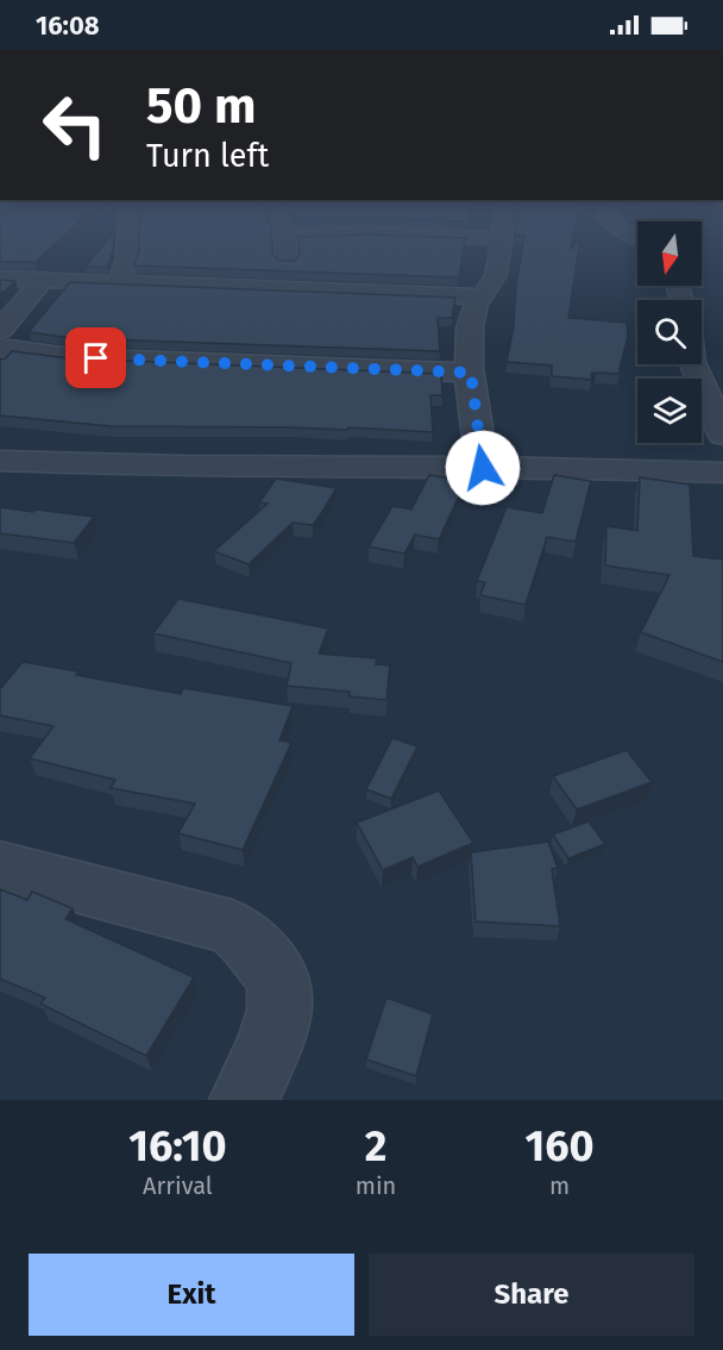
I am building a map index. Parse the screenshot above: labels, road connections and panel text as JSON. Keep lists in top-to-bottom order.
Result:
{
  "north": "bottom",
  "page": {
    "status": "16:08",
    "turn": ["50 m", "Turn left"],
    "eta": [
      "16:10",
      "Arrival",
      "2",
      "min",
      "160",
      "m"
    ],
    "buttons": ["Exit", "Share"]
  }
}
